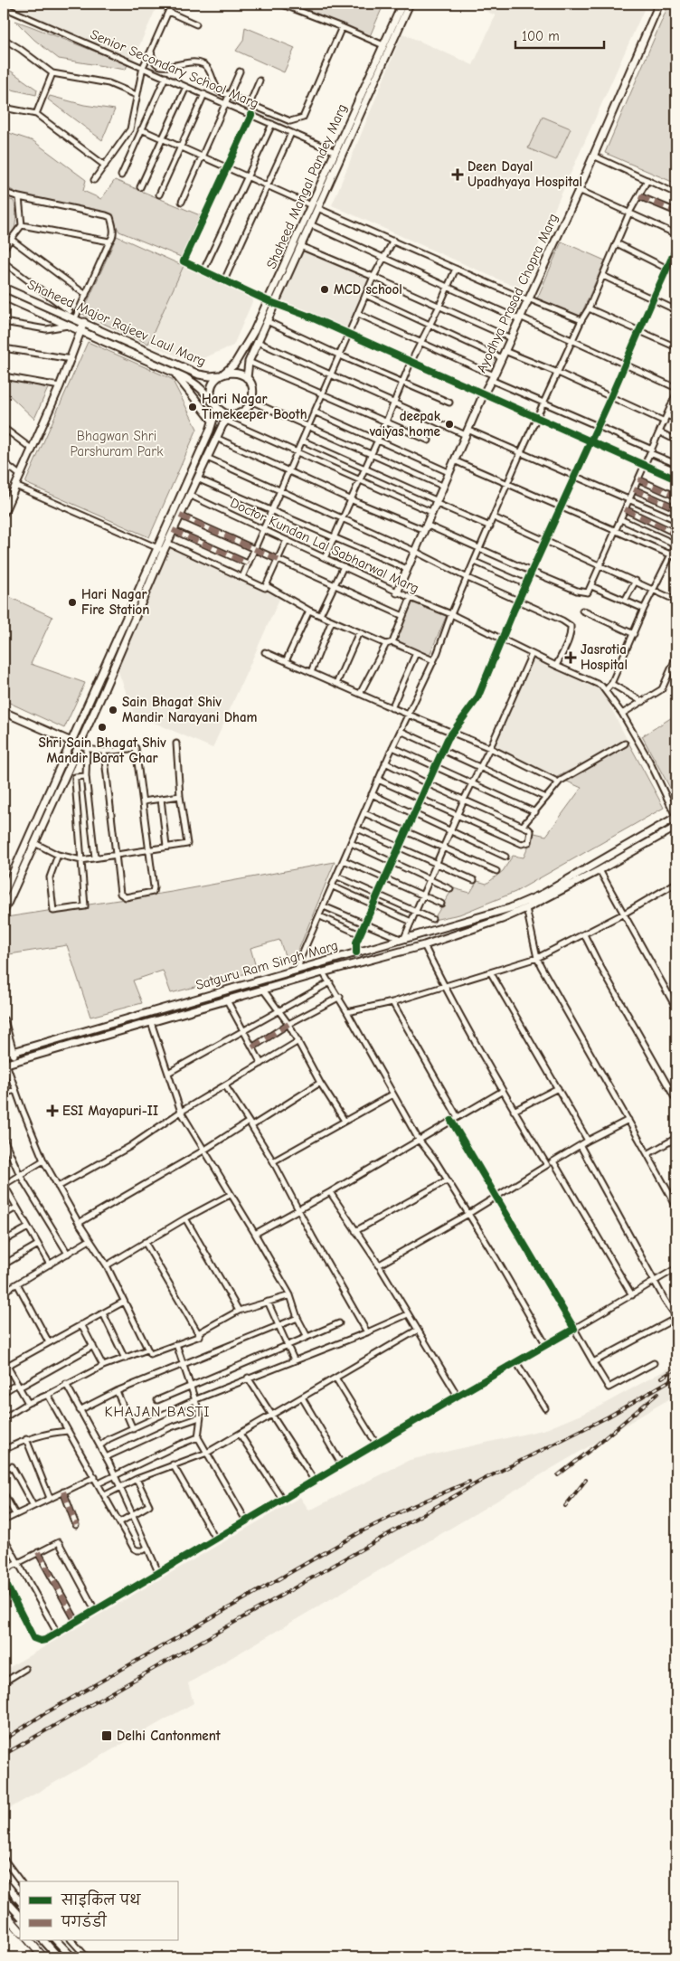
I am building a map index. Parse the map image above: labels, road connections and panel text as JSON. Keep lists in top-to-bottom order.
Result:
{
  "streets": {
    "street": [
      "Senior Secondary School Marg",
      "Shaheed Mangal Pandey Marg",
      "Ayodhya Prasad Chopra Marg",
      "Shaheed Major Rajeev Laul Marg",
      "Doctor Kundan Lal Sabharwal Marg",
      "Satguru Ram Singh Marg"
    ]
  },
  "crossings": [
    ["Senior Secondary School Marg", "Shaheed Mangal Pandey Marg"],
    ["Shaheed Mangal Pandey Marg", "Shaheed Major Rajeev Laul Marg"],
    ["Ayodhya Prasad Chopra Marg", "Doctor Kundan Lal Sabharwal Marg"]
  ],
  "districts": ["KHAJAN BASTI"],
  "parks": ["Bhagwan Shri Parshuram Park"],
  "places": {
    "health": ["Deen Dayal Upadhyaya Hospital", "Jasrotia Hospital", "ESI Mayapuri-II"],
    "other": [
      "MCD school",
      "Hari Nagar Timekeeper Booth",
      "deepak vaiyas home",
      "Hari Nagar Fire Station",
      "Sain Bhagat Shiv Mandir Narayani Dham",
      "Shri Sain Bhagat Shiv Mandir Barat Ghar"
    ],
    "transit": ["Delhi Cantonment"]
  },
  "legend": ["साइकिल पथ", "पगडंडी"],
  "scale_bar": "100 m"
}
